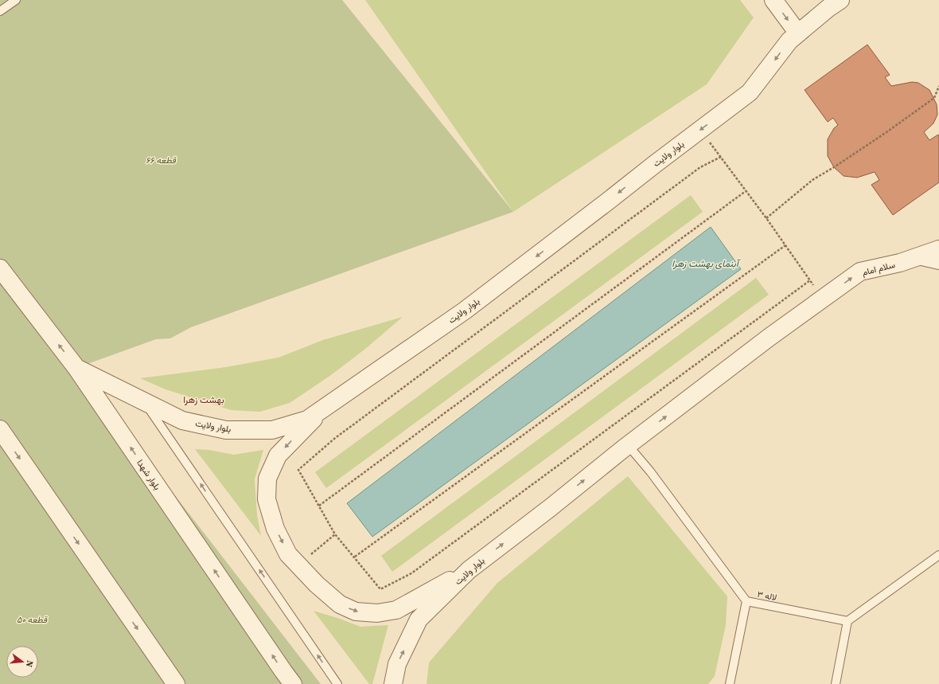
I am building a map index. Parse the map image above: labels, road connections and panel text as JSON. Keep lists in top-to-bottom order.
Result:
{
  "streets": {
    "street": ["بلوار ولایت", "سلام امام", "بلوار شهدا"],
    "lane": ["لاله ۳"]
  },
  "crossings": [
    ["بلوار ولایت", "سلام امام"],
    ["بلوار ولایت", "بلوار شهدا"]
  ],
  "one_way": ["سلام امام"],
  "districts": ["بهشت زهرا"],
  "water": ["آبنمای بهشت زهرا"],
  "parks": ["قطعه ۶۶", "قطعه ۵۰"],
  "north": "right"
}
